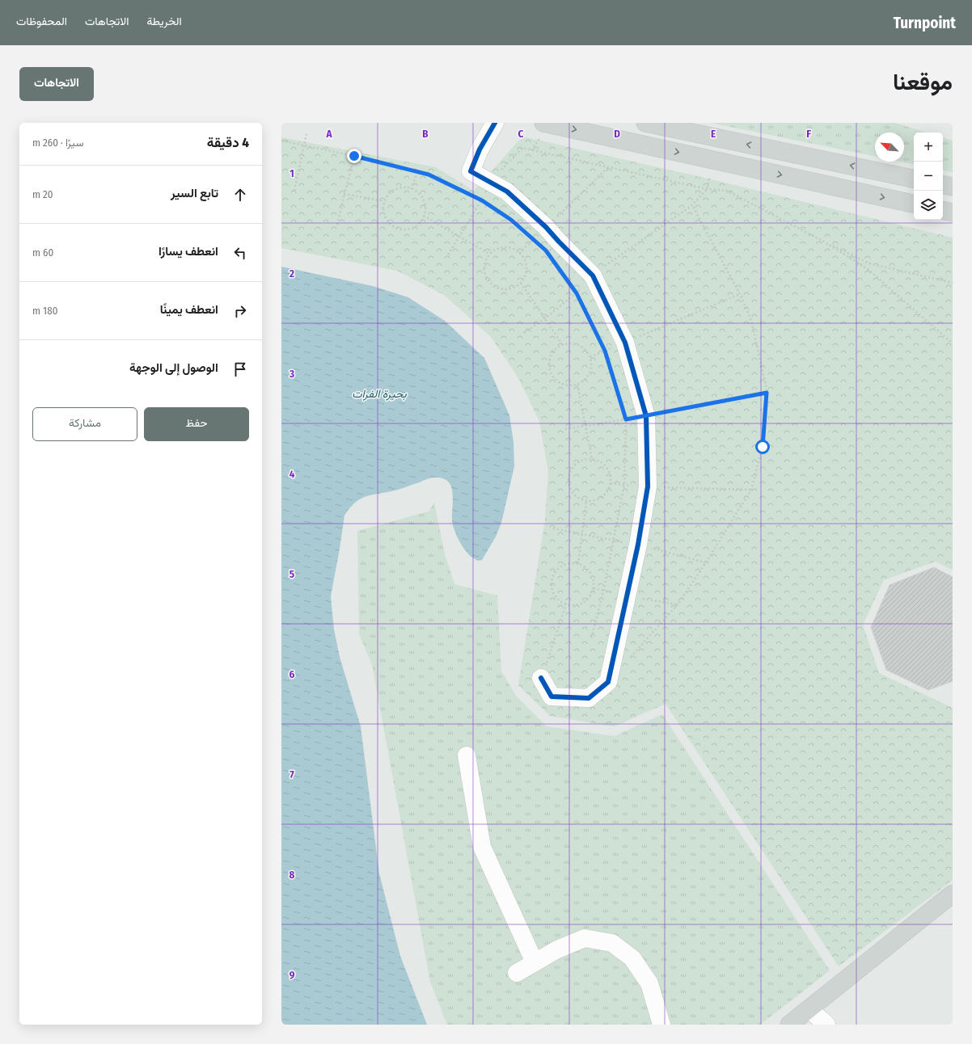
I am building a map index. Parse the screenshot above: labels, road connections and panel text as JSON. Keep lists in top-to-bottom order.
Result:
{
  "water": ["بحيرة الفرات"],
  "north": "top left",
  "page": {
    "header": "Turnpoint",
    "nav": ["الخريطة", "الاتجاهات", "المحفوظات"],
    "title": "موقعنا",
    "buttons": [
      "الاتجاهات",
      ["حفظ", "مشاركة"]
    ],
    "heading": ["4 دقيقة", "سيرًا · 260 m"],
    "map_buttons": ["+", "−"],
    "list": [
      ["تابع السير", "20 m"],
      ["انعطف يسارًا", "60 m"],
      ["انعطف يمينًا", "180 m"],
      "الوصول إلى الوجهة"
    ]
  },
  "grid": {
    "columns": [
      "A",
      "B",
      "C",
      "D",
      "E",
      "F"
    ],
    "rows": [
      "1",
      "2",
      "3",
      "4",
      "5",
      "6",
      "7",
      "8",
      "9"
    ]
  }
}
